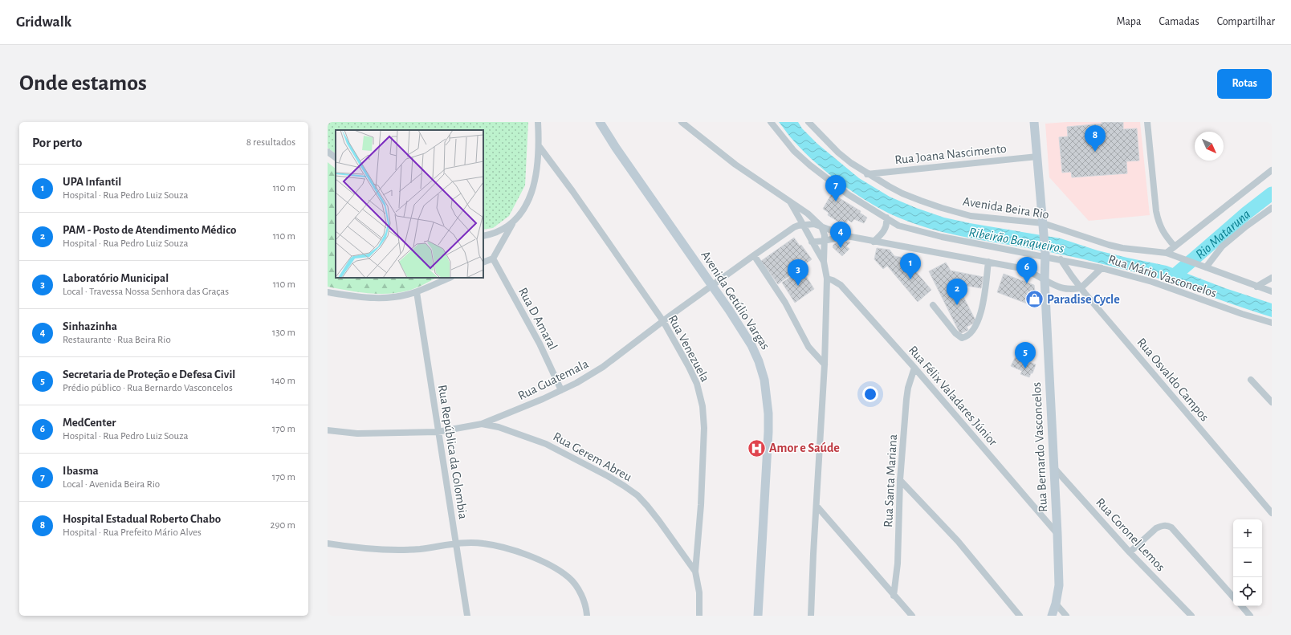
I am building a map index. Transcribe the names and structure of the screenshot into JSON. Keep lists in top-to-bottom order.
{
  "streets": {
    "main road": ["Avenida Getúlio Vargas", "Rua Bernardo Vasconcelos"],
    "street": [
      "Rua Joana Nascimento",
      "Avenida Beira Rio",
      "Rua Mário Vasconcelos",
      "Rua D Amaral",
      "Rua Venezuela",
      "Rua Guatemala",
      "Rua Osvaldo Campos",
      "Rua Félix Valadares Júnior",
      "Rua República da Colombia",
      "Rua Gerem Abreu",
      "Rua Santa Mariana",
      "Rua Coronel Lemos"
    ]
  },
  "crossings": [
    ["Rua Joana Nascimento", "Avenida Beira Rio"],
    ["Rua Joana Nascimento", "Rua Bernardo Vasconcelos"],
    ["Avenida Beira Rio", "Rua Bernardo Vasconcelos"],
    ["Rua Mário Vasconcelos", "Rua Osvaldo Campos"],
    ["Rua Mário Vasconcelos", "Rua Bernardo Vasconcelos"],
    ["Avenida Getúlio Vargas", "Rua Guatemala"],
    ["Rua D Amaral", "Rua Guatemala"],
    ["Rua Venezuela", "Rua Guatemala"],
    ["Rua Venezuela", "Rua Gerem Abreu"],
    ["Rua Guatemala", "Rua República da Colombia"],
    ["Rua Guatemala", "Rua Gerem Abreu"],
    ["Rua Félix Valadares Júnior", "Rua Bernardo Vasconcelos"],
    ["Rua Félix Valadares Júnior", "Rua Santa Mariana"],
    ["Rua Bernardo Vasconcelos", "Rua Coronel Lemos"]
  ],
  "water": ["Rio Mataruna", "Ribeirão Banqueiros"],
  "places": {
    "shop": ["Paradise Cycle"],
    "hospital": ["Amor e Saúde"]
  },
  "north": "bottom right",
  "page": {
    "header": "Gridwalk",
    "nav": ["Mapa", "Camadas", "Compartilhar"],
    "buttons": "Rotas",
    "title": "Onde estamos",
    "heading": ["Por perto", "8 resultados"],
    "pins": [
      "8",
      "7",
      "4",
      "1",
      "6",
      "3",
      "2",
      "5"
    ],
    "list": [
      {
        "mark": "1",
        "name": "UPA Infantil",
        "note": "Hospital · Rua Pedro Luiz Souza",
        "value": "110 m"
      },
      {
        "mark": "2",
        "name": "PAM - Posto de Atendimento Médico",
        "note": "Hospital · Rua Pedro Luiz Souza",
        "value": "110 m"
      },
      {
        "mark": "3",
        "name": "Laboratório Municipal",
        "note": "Local · Travessa Nossa Senhora das Graças",
        "value": "110 m"
      },
      {
        "mark": "4",
        "name": "Sinhazinha",
        "note": "Restaurante · Rua Beira Rio",
        "value": "130 m"
      },
      {
        "mark": "5",
        "name": "Secretaria de Proteção e Defesa Civil",
        "note": "Prédio público · Rua Bernardo Vasconcelos",
        "value": "140 m"
      },
      {
        "mark": "6",
        "name": "MedCenter",
        "note": "Hospital · Rua Pedro Luiz Souza",
        "value": "170 m"
      },
      {
        "mark": "7",
        "name": "Ibasma",
        "note": "Local · Avenida Beira Rio",
        "value": "170 m"
      },
      {
        "mark": "8",
        "name": "Hospital Estadual Roberto Chabo",
        "note": "Hospital · Rua Prefeito Mário Alves",
        "value": "290 m"
      }
    ],
    "map_buttons": ["+", "−"]
  }
}
